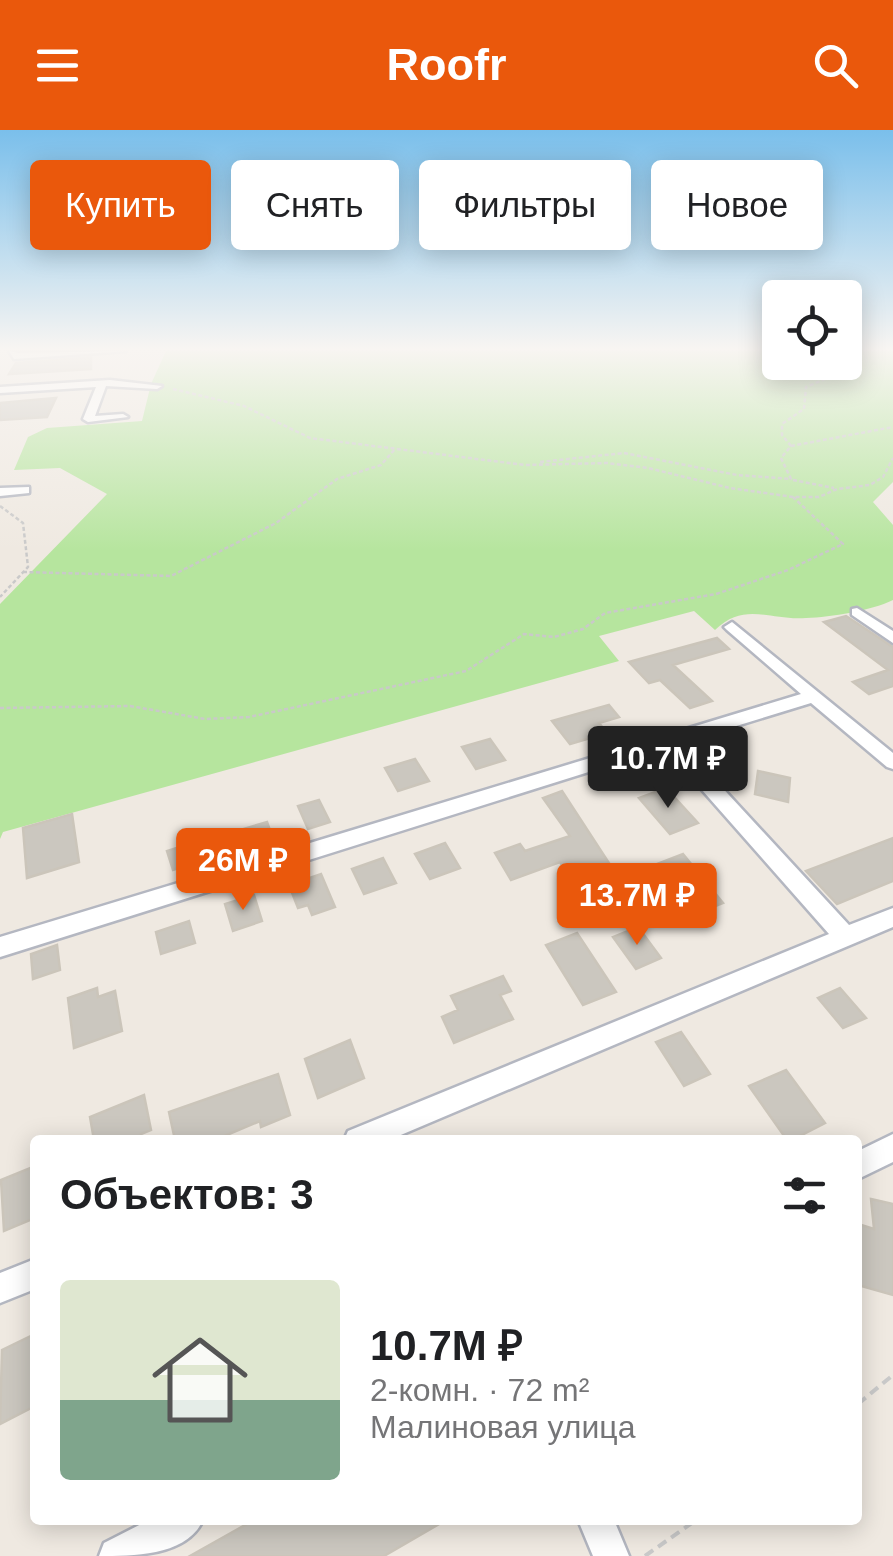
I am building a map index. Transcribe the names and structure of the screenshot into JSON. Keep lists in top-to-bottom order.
{
  "page": {
    "header": "Roofr",
    "chip": [
      "Купить",
      "Снять",
      "Фильтры",
      "Новое"
    ],
    "price": ["10.7M ₽", "26M ₽", "13.7M ₽"],
    "heading": "Объектов: 3",
    "list": [
      {
        "name": "10.7M ₽",
        "note": "2-комн. · 72 m² · Малиновая улица"
      }
    ]
  }
}
